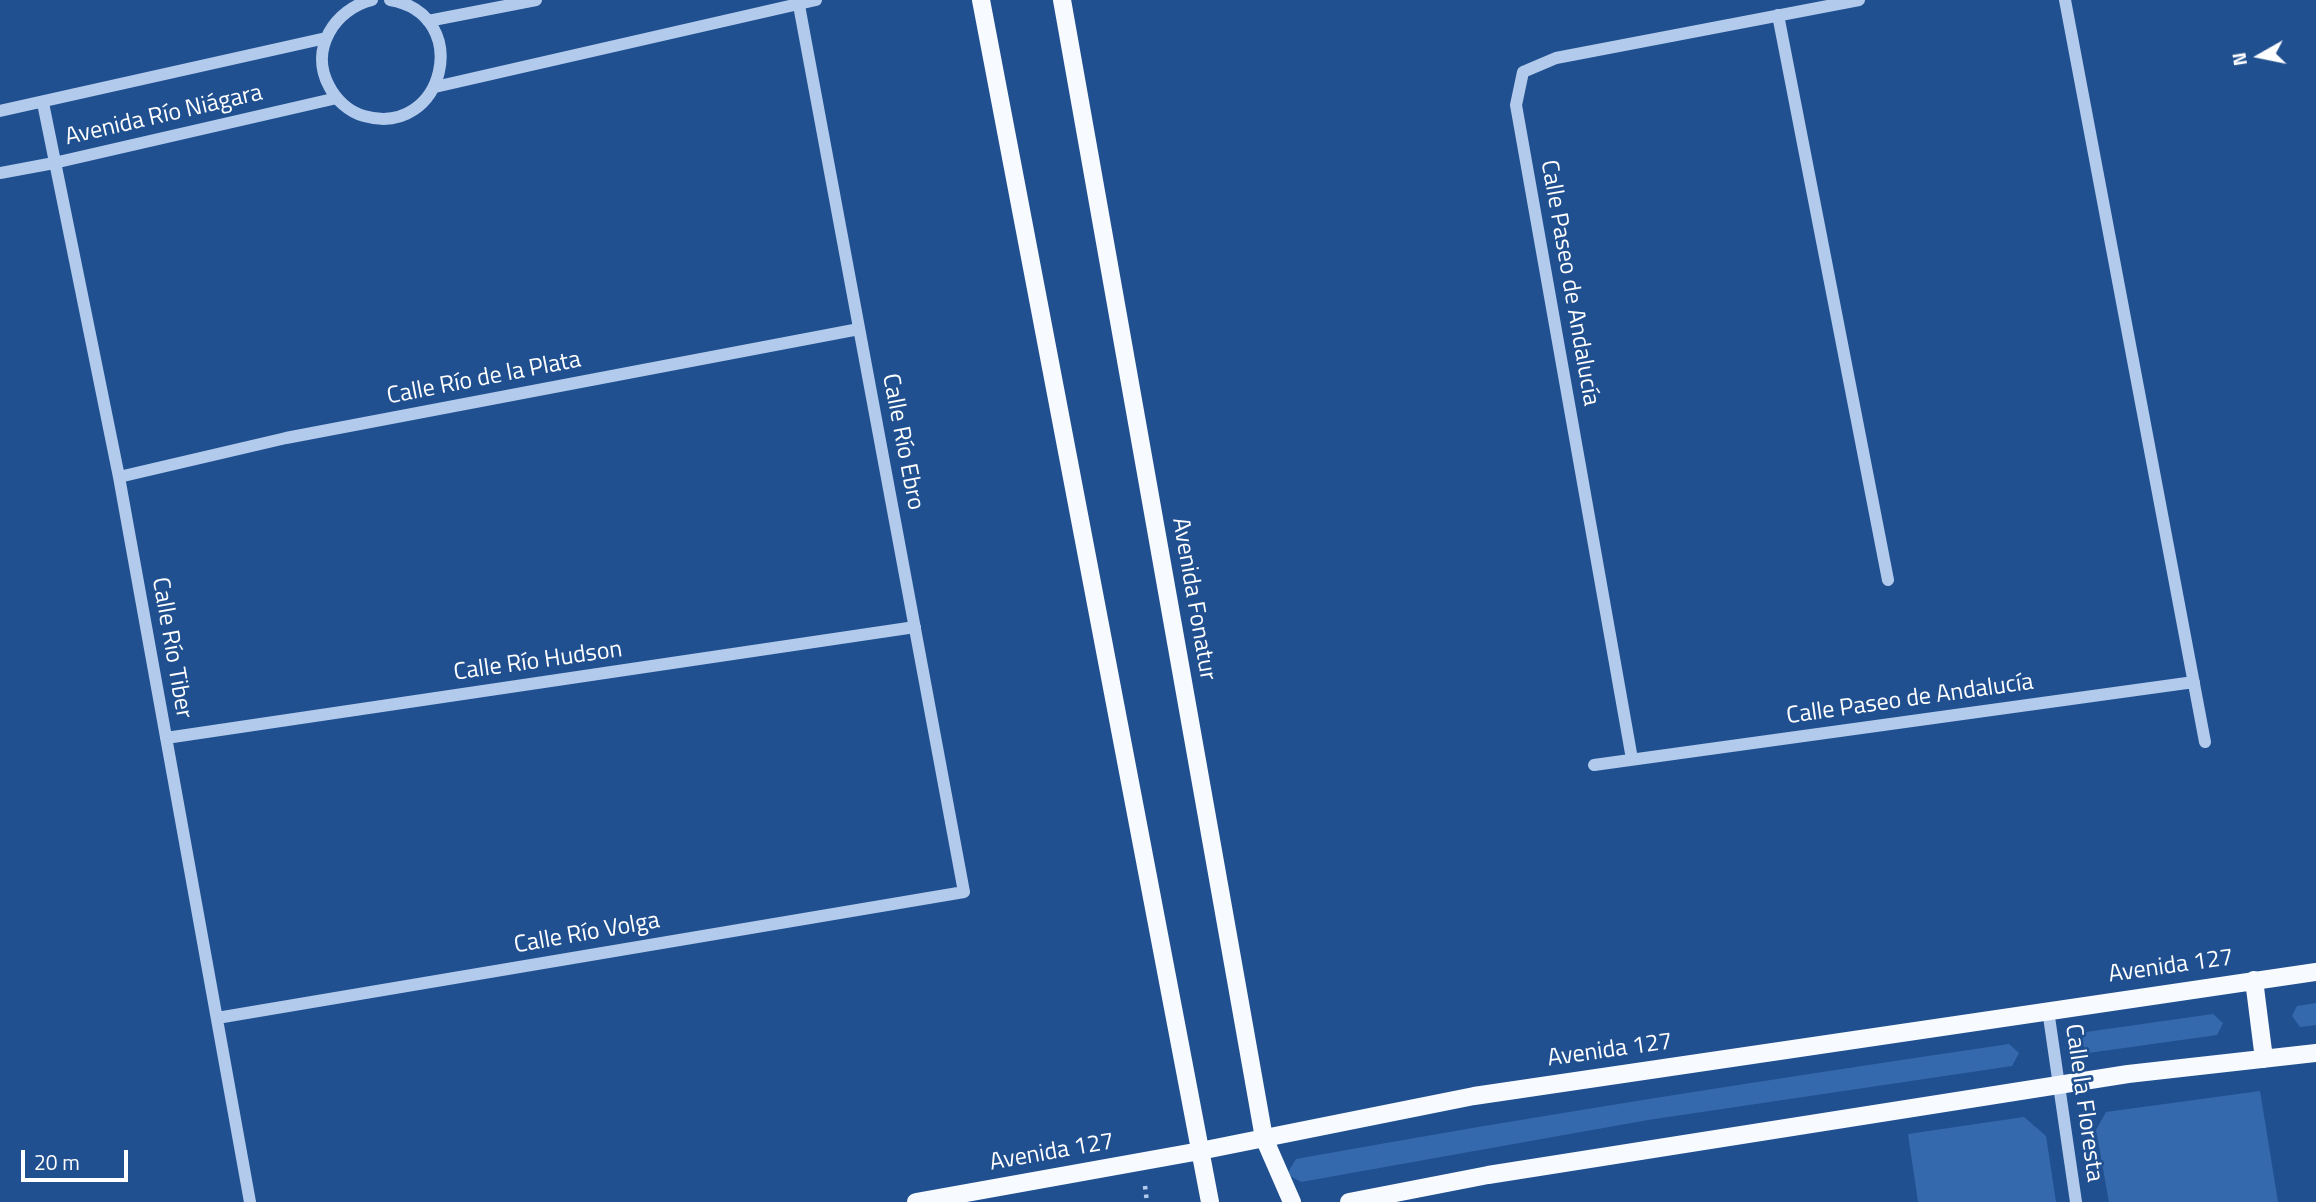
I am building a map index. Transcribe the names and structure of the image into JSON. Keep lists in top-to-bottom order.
{
  "streets": {
    "main road": ["Avenida Fonatur", "Avenida 127"],
    "street": [
      "Avenida Río Niágara",
      "Calle Paseo de Andalucía",
      "Calle Río de la Plata",
      "Calle Río Ebro",
      "Calle Río Tiber",
      "Calle Río Hudson",
      "Calle Río Volga",
      "Calle la Floresta"
    ]
  },
  "crossings": [
    ["Avenida Río Niágara", "Calle Río Tiber"],
    ["Calle Río de la Plata", "Calle Río Ebro"],
    ["Calle Río de la Plata", "Calle Río Tiber"],
    ["Calle Río Ebro", "Calle Río Hudson"],
    ["Calle Río Ebro", "Calle Río Volga"],
    ["Avenida Fonatur", "Avenida 127"],
    ["Calle Río Tiber", "Calle Río Hudson"],
    ["Calle Río Tiber", "Calle Río Volga"],
    ["Avenida 127", "Calle la Floresta"]
  ],
  "scale_bar": "20 m",
  "north": "left"
}
